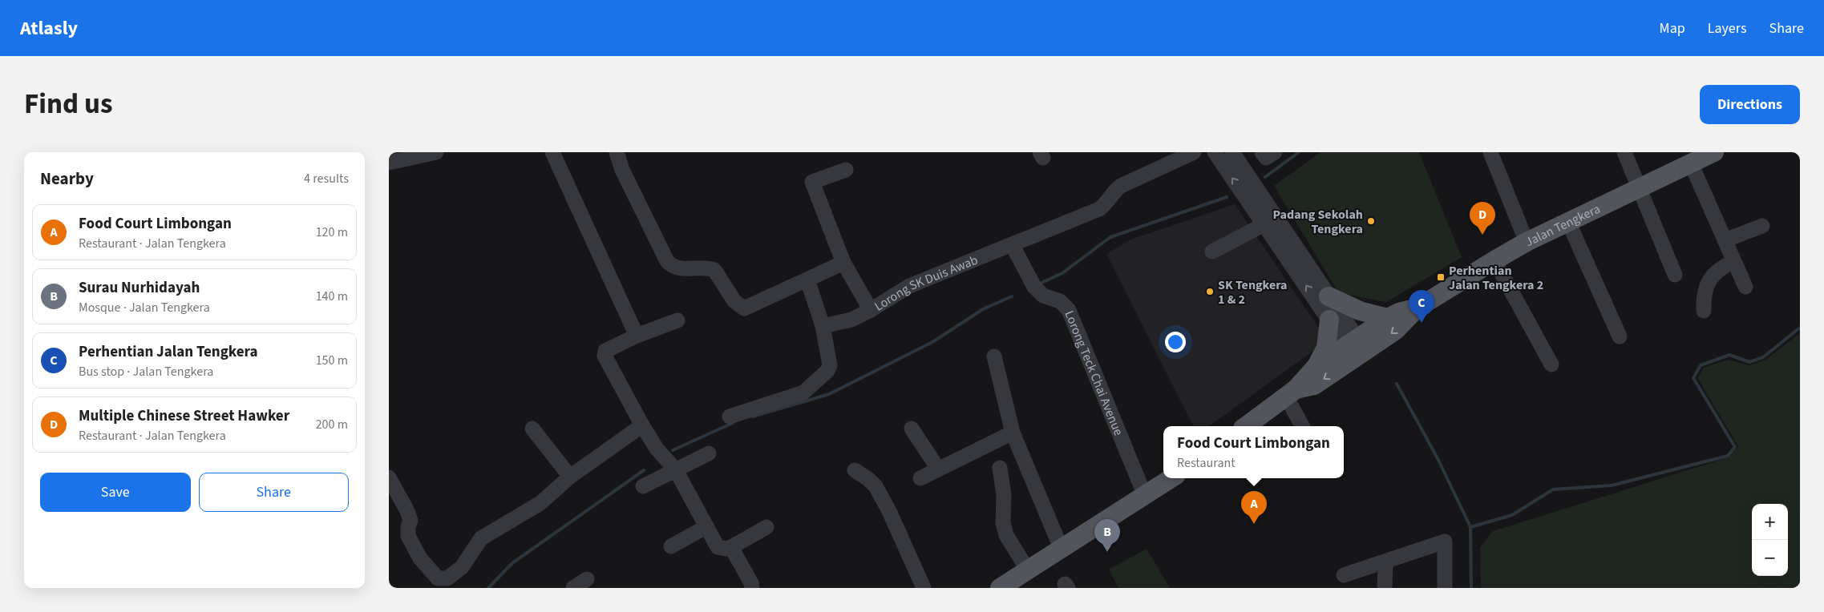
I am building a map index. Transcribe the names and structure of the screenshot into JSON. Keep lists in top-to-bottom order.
{
  "streets": {
    "main road": ["Jalan Tengkera"],
    "street": ["Lorong SK Duis Awab", "Lorong Teck Chai Avenue"]
  },
  "crossings": [
    ["Lorong SK Duis Awab", "Lorong Teck Chai Avenue"]
  ],
  "places": {
    "other": ["Padang Sekolah Tengkera", "SK Tengkera 1 & 2"],
    "transit": ["Perhentian Jalan Tengkera 2"]
  },
  "page": {
    "header": "Atlasly",
    "nav": ["Map", "Layers", "Share"],
    "title": "Find us",
    "buttons": [
      "Directions",
      ["Save", "Share"]
    ],
    "heading": ["Nearby", "4 results"],
    "pins": [
      "D",
      "C",
      "A",
      "B"
    ],
    "list": [
      {
        "mark": "A",
        "name": "Food Court Limbongan",
        "note": "Restaurant · Jalan Tengkera",
        "value": "120 m"
      },
      {
        "mark": "B",
        "name": "Surau Nurhidayah",
        "note": "Mosque · Jalan Tengkera",
        "value": "140 m"
      },
      {
        "mark": "C",
        "name": "Perhentian Jalan Tengkera",
        "note": "Bus stop · Jalan Tengkera",
        "value": "150 m"
      },
      {
        "mark": "D",
        "name": "Multiple Chinese Street Hawker",
        "note": "Restaurant · Jalan Tengkera",
        "value": "200 m"
      }
    ],
    "popup": ["Food Court Limbongan", "Restaurant"],
    "map_buttons": ["+", "−"]
  }
}
